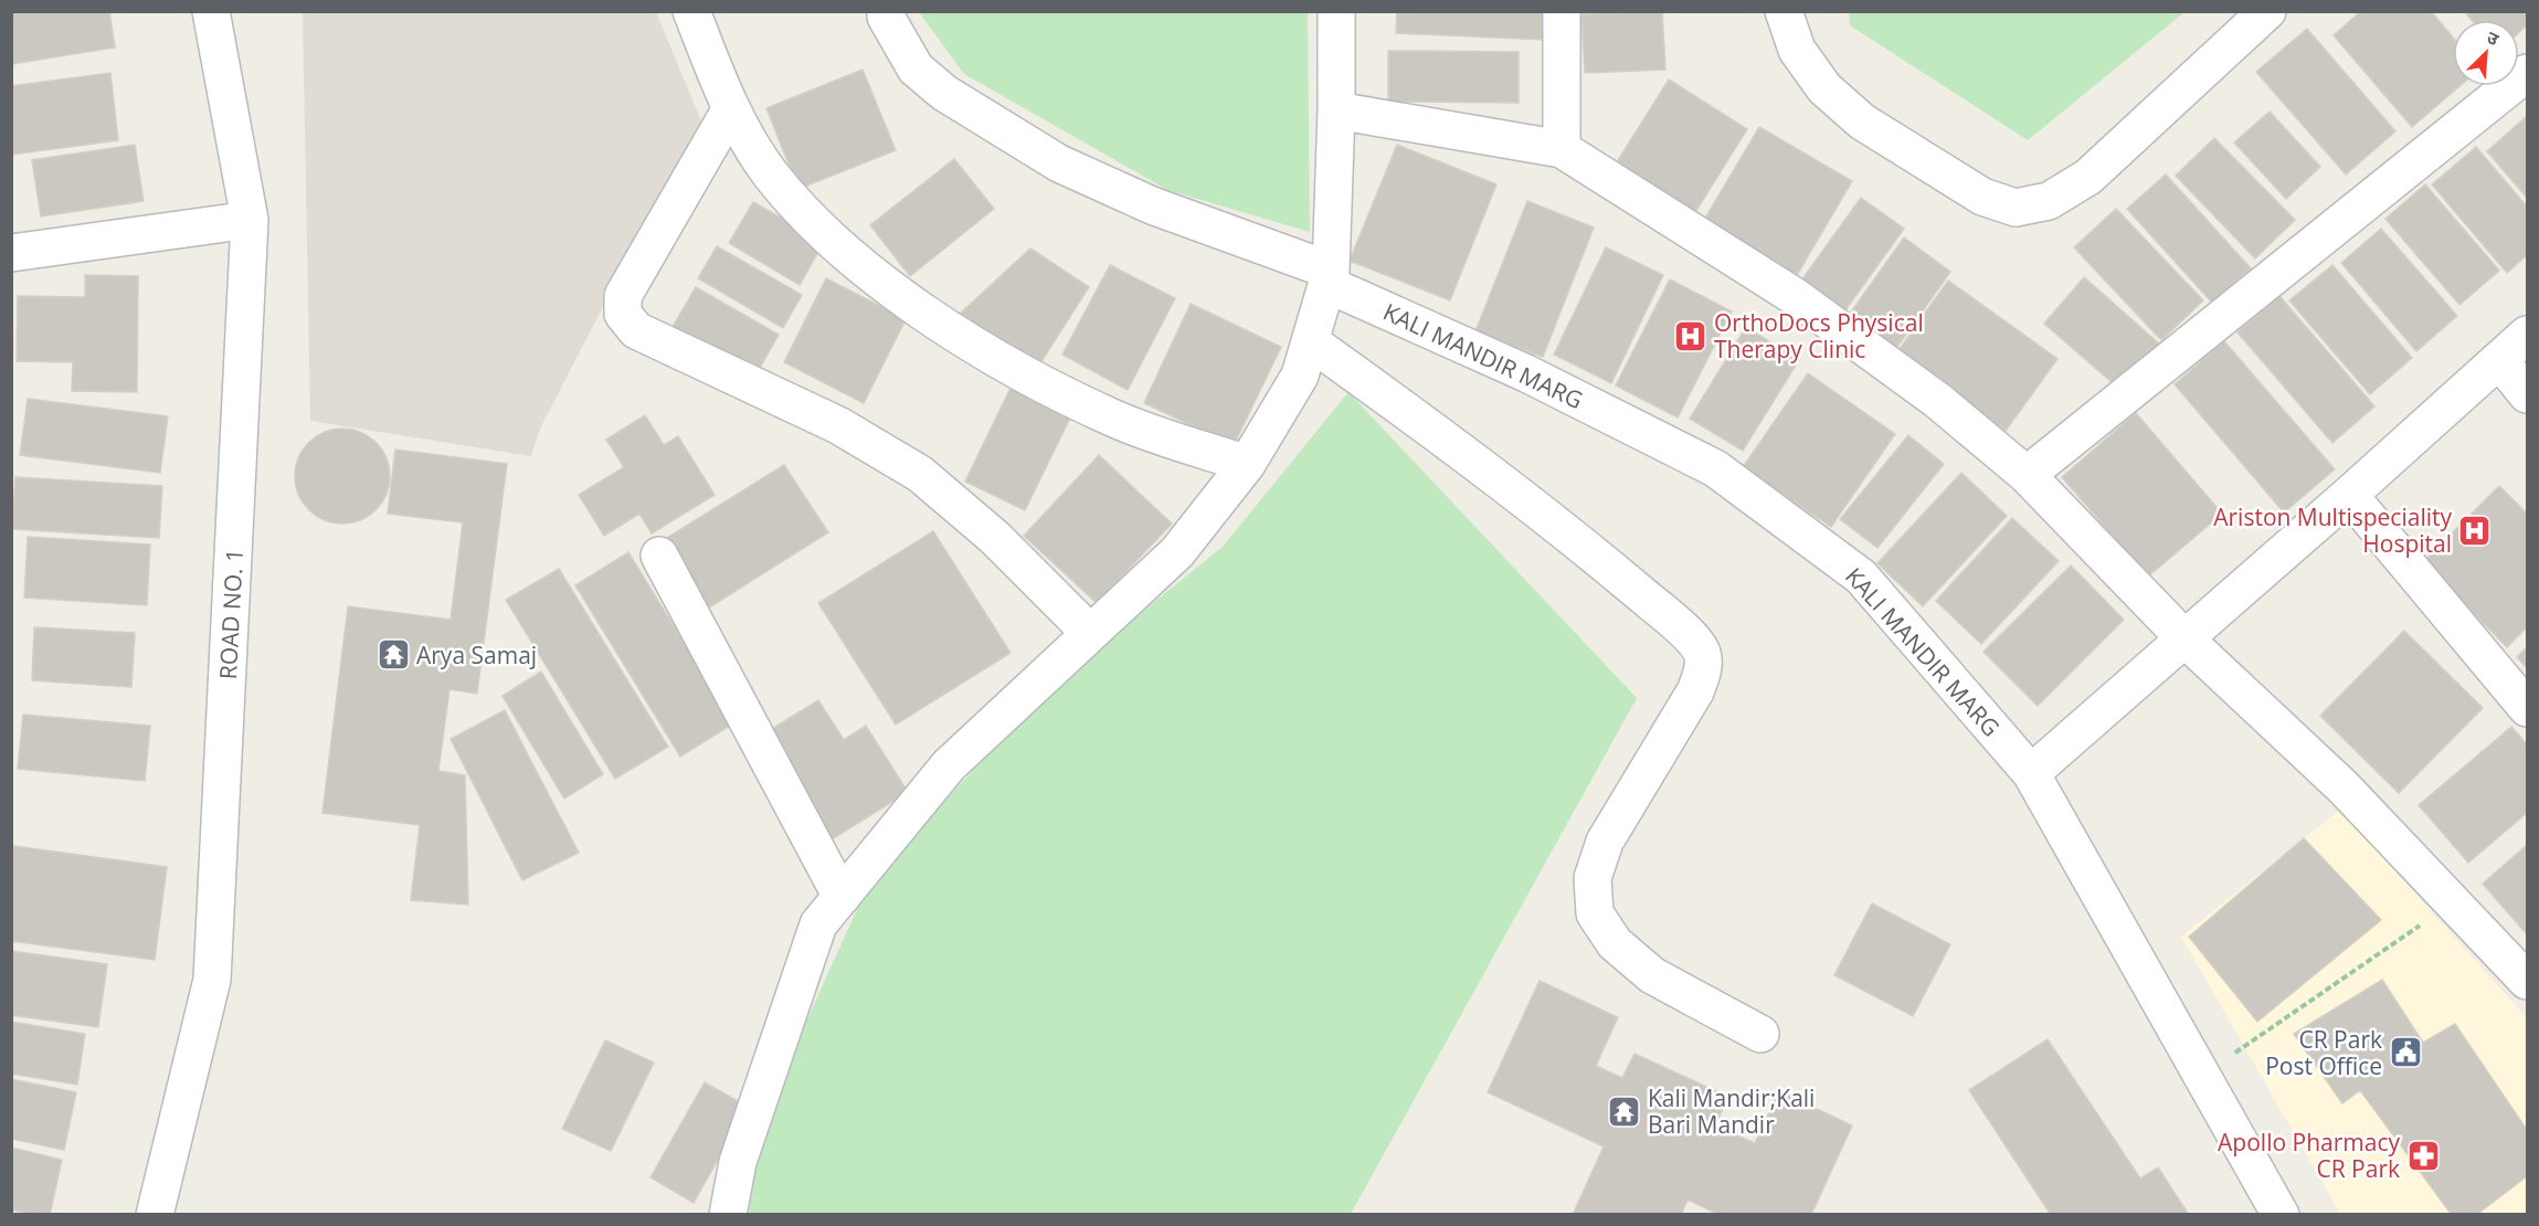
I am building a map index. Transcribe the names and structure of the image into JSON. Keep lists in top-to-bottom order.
{
  "streets": {
    "street": ["KALI MANDIR MARG", "ROAD NO. 1"]
  },
  "places": {
    "hospital": ["OrthoDocs Physical Therapy Clinic", "Ariston Multispeciality Hospital"],
    "temple": ["Arya Samaj", "Kali Mandir;Kali Bari Mandir"],
    "public building": ["CR Park Post Office"],
    "pharmacy": ["Apollo Pharmacy CR Park"]
  },
  "north": "top right"
}
